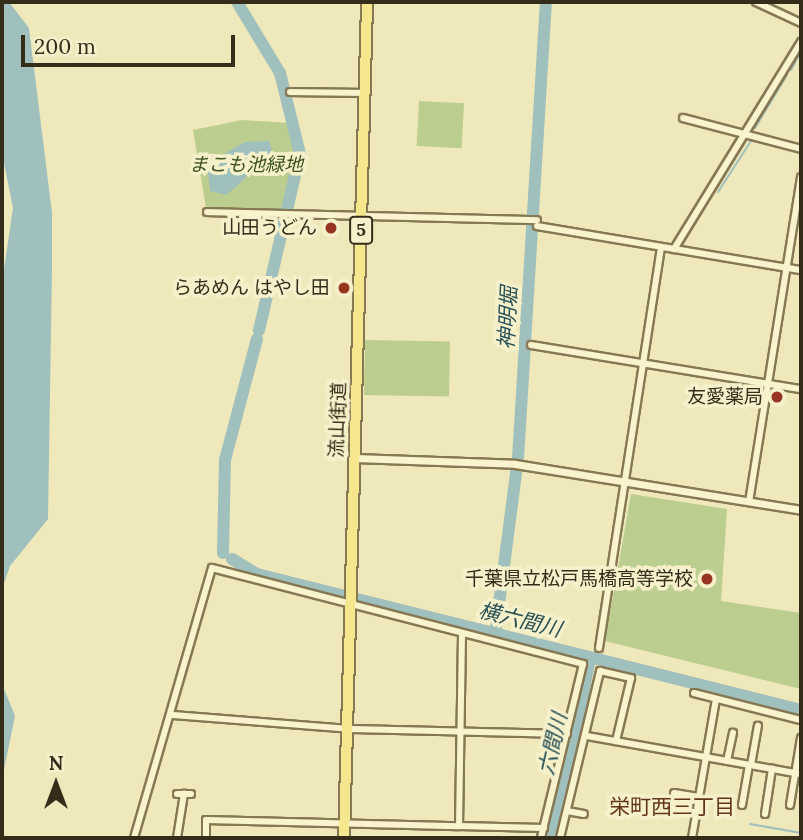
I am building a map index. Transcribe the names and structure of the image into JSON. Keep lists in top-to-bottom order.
{
  "streets": {
    "main road": ["5", "流山街道"]
  },
  "districts": ["栄町西三丁目"],
  "water": ["神明堀", "横六間川", "六間川"],
  "parks": ["まこも池緑地"],
  "places": [
    "山田うどん",
    "らあめん はやし田",
    "友愛薬局",
    "千葉県立松戸馬橋高等学校"
  ],
  "scale_bar": "200 m",
  "north": "top"
}
